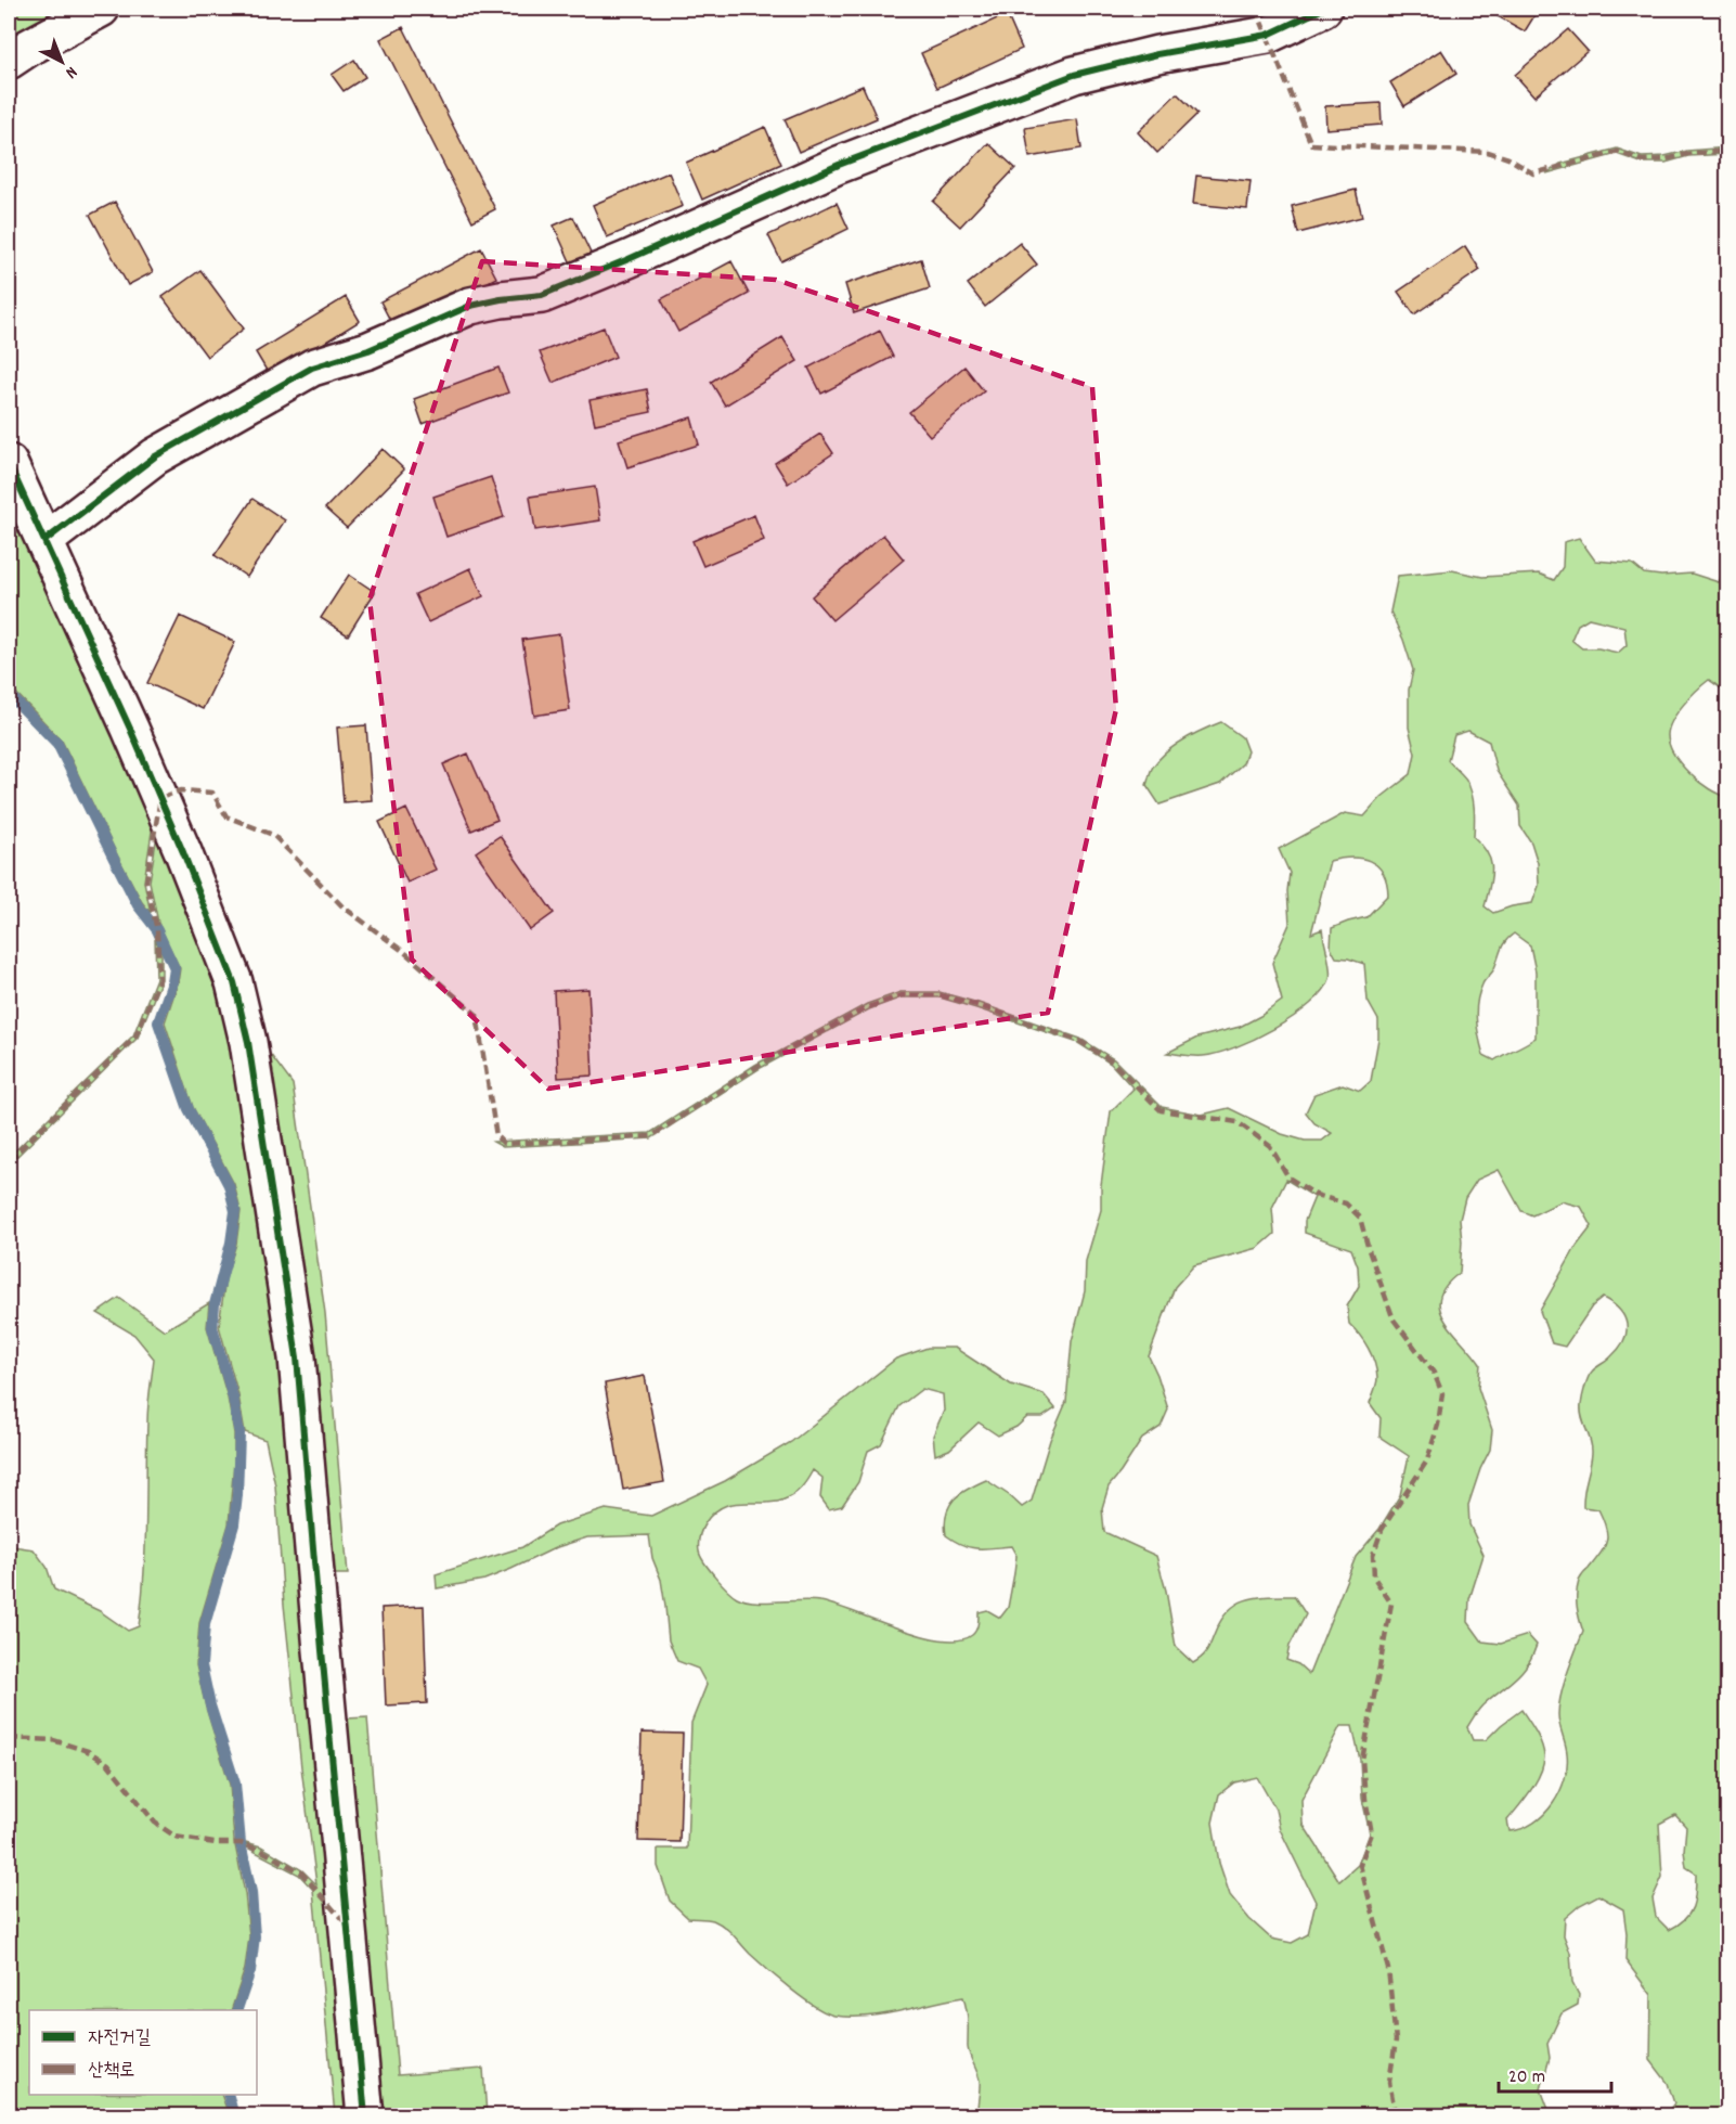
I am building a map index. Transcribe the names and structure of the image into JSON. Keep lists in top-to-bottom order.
{
  "legend": ["자전거길", "산책로"],
  "scale_bar": "20 m",
  "north": "bottom right"
}
